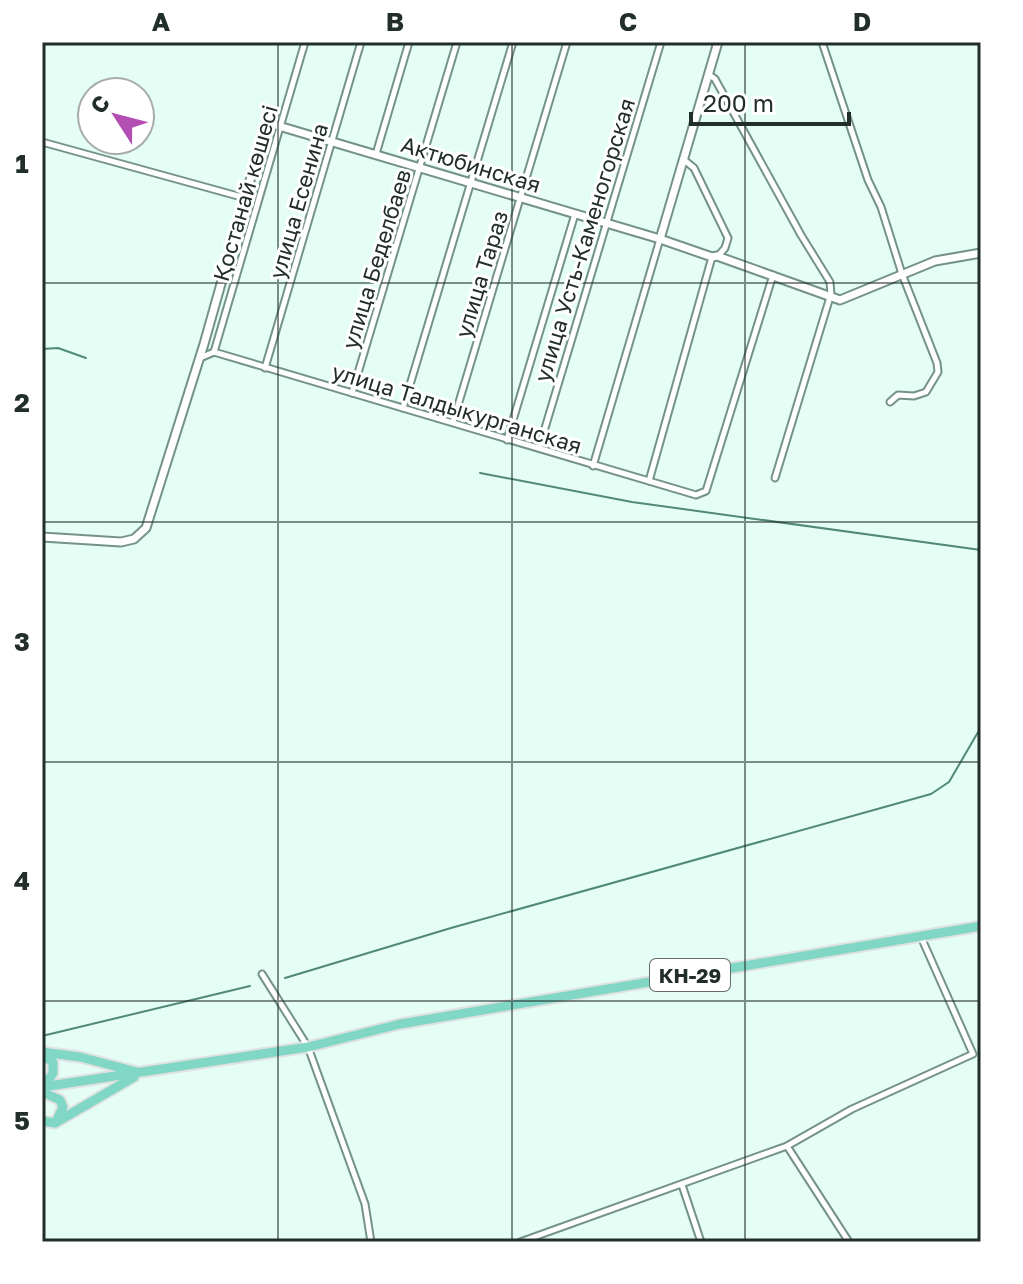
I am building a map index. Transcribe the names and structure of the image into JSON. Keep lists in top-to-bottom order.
{
  "streets": {
    "main road": ["КН-29"],
    "street": [
      "Актюбинская",
      "Қостанай көшесі",
      "улица Есенина",
      "улица Усть-Каменогорская",
      "улица Беделбаев",
      "улица Тараз",
      "улица Талдыкурганская"
    ]
  },
  "crossings": [
    ["Актюбинская", "Қостанай көшесі"],
    ["Актюбинская", "улица Есенина"],
    ["Актюбинская", "улица Усть-Каменогорская"],
    ["Актюбинская", "улица Беделбаев"],
    ["Актюбинская", "улица Тараз"],
    ["Актюбинская", "улица Талдыкурганская"],
    ["Қостанай көшесі", "улица Талдыкурганская"],
    ["улица Есенина", "улица Талдыкурганская"],
    ["улица Усть-Каменогорская", "улица Талдыкурганская"],
    ["улица Беделбаев", "улица Талдыкурганская"],
    ["улица Тараз", "улица Талдыкурганская"]
  ],
  "scale_bar": "200 m",
  "north": "top left",
  "grid": {
    "columns": [
      "A",
      "B",
      "C",
      "D"
    ],
    "rows": [
      "1",
      "2",
      "3",
      "4",
      "5"
    ]
  }
}
